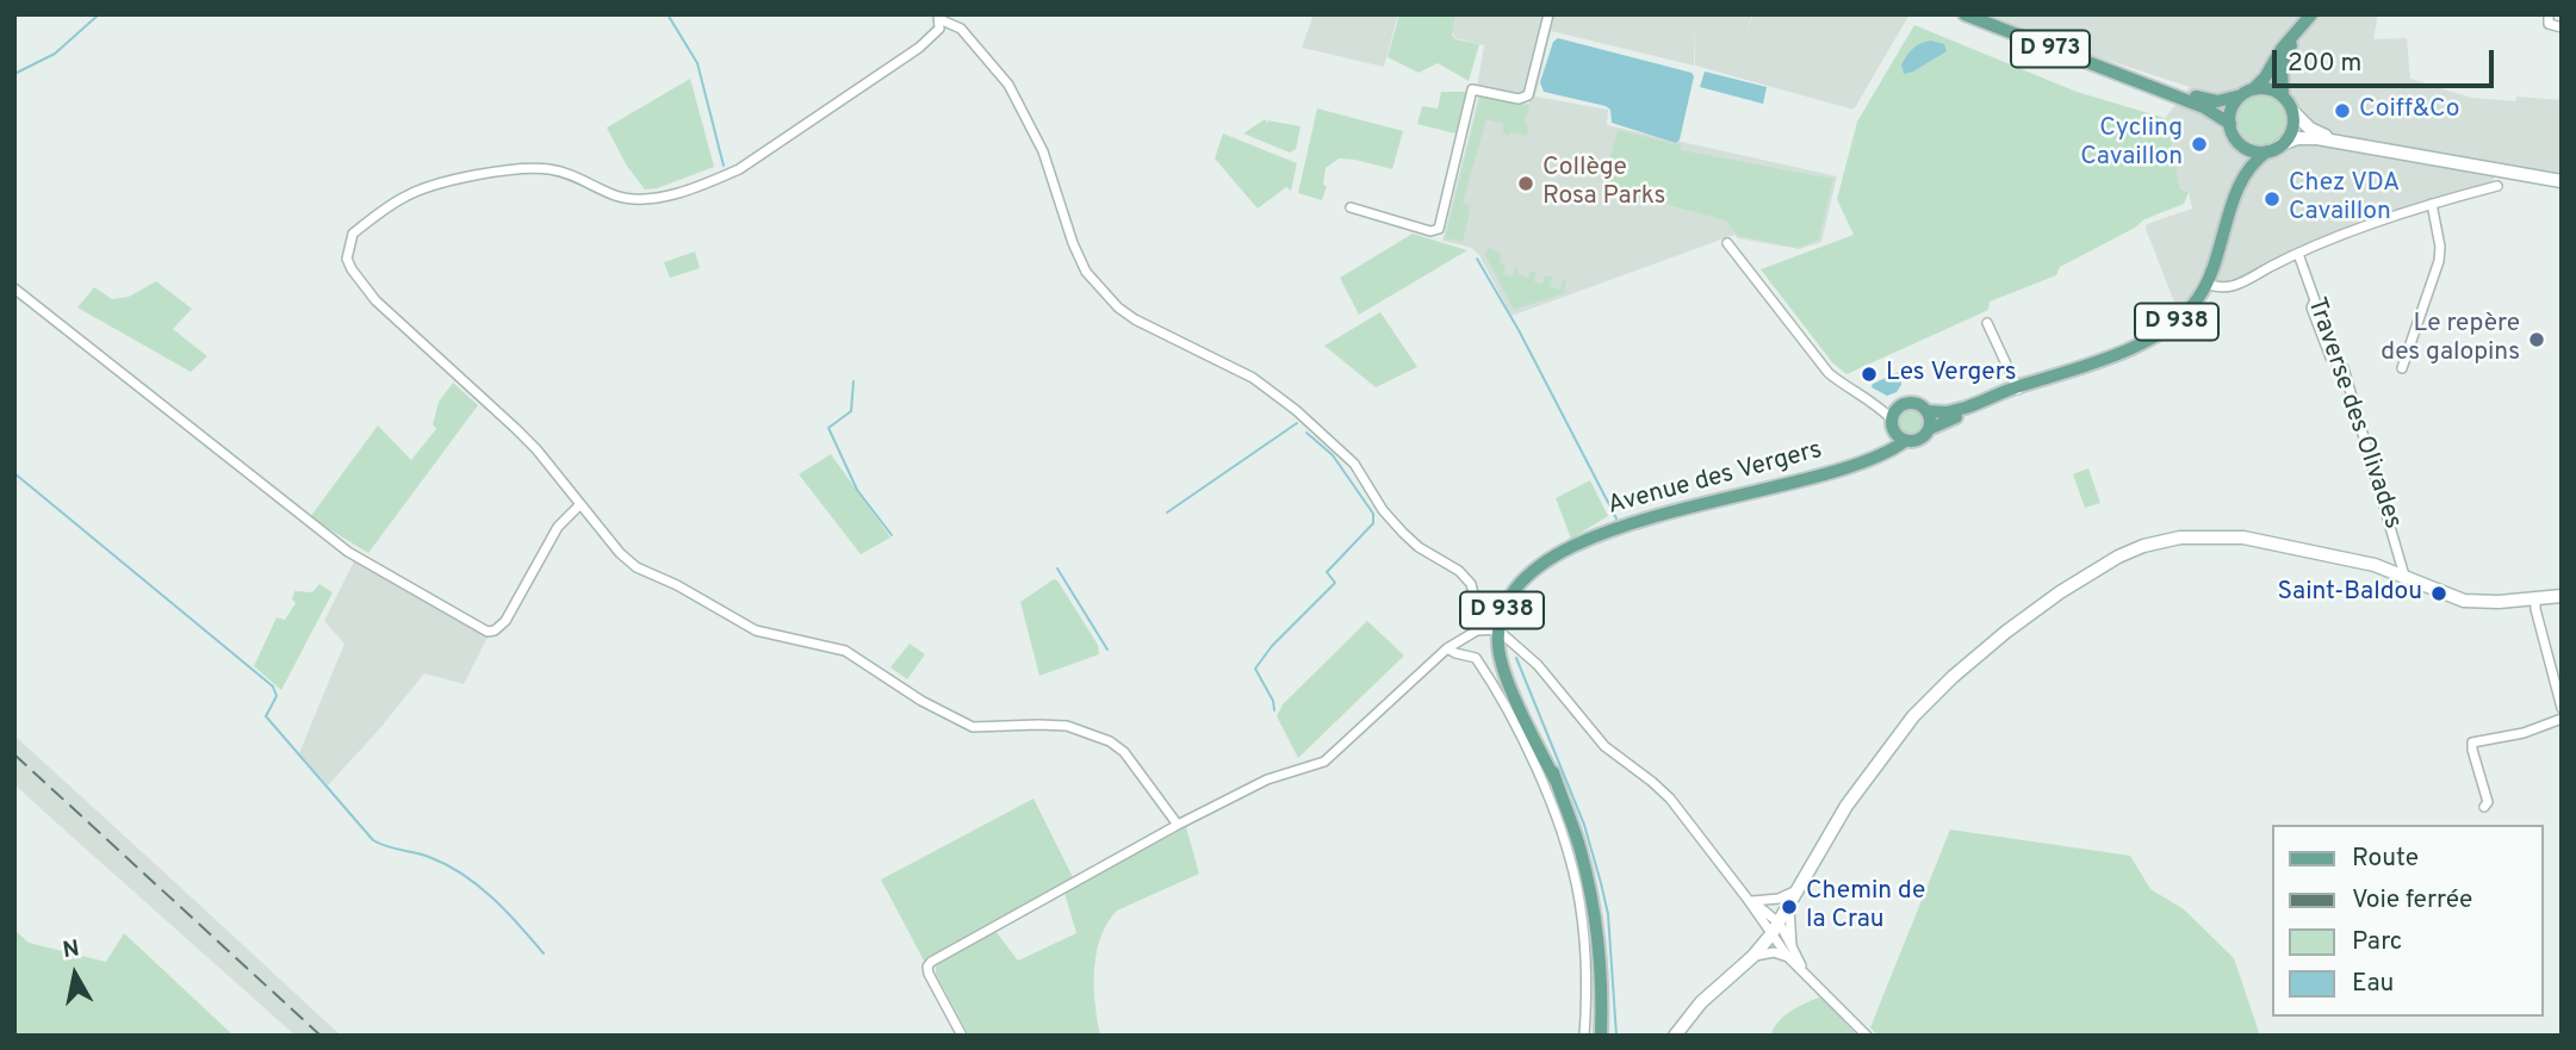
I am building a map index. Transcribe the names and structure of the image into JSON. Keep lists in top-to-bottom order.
{
  "streets": {
    "main road": ["D 973", "D 938", "Avenue des Vergers"],
    "street": ["Traverse des Olivades"]
  },
  "crossings": [
    ["D 973", "D 938"],
    ["D 938", "Avenue des Vergers"]
  ],
  "places": [
    "Coiff&Co",
    "Cycling Cavaillon",
    "Collège Rosa Parks",
    "Chez VDA Cavaillon",
    "Le repère des galopins",
    "Les Vergers",
    "Saint-Baldou",
    "Chemin de la Crau"
  ],
  "legend": [
    "Route",
    "Voie ferrée",
    "Parc",
    "Eau"
  ],
  "scale_bar": "200 m",
  "north": "top"
}
